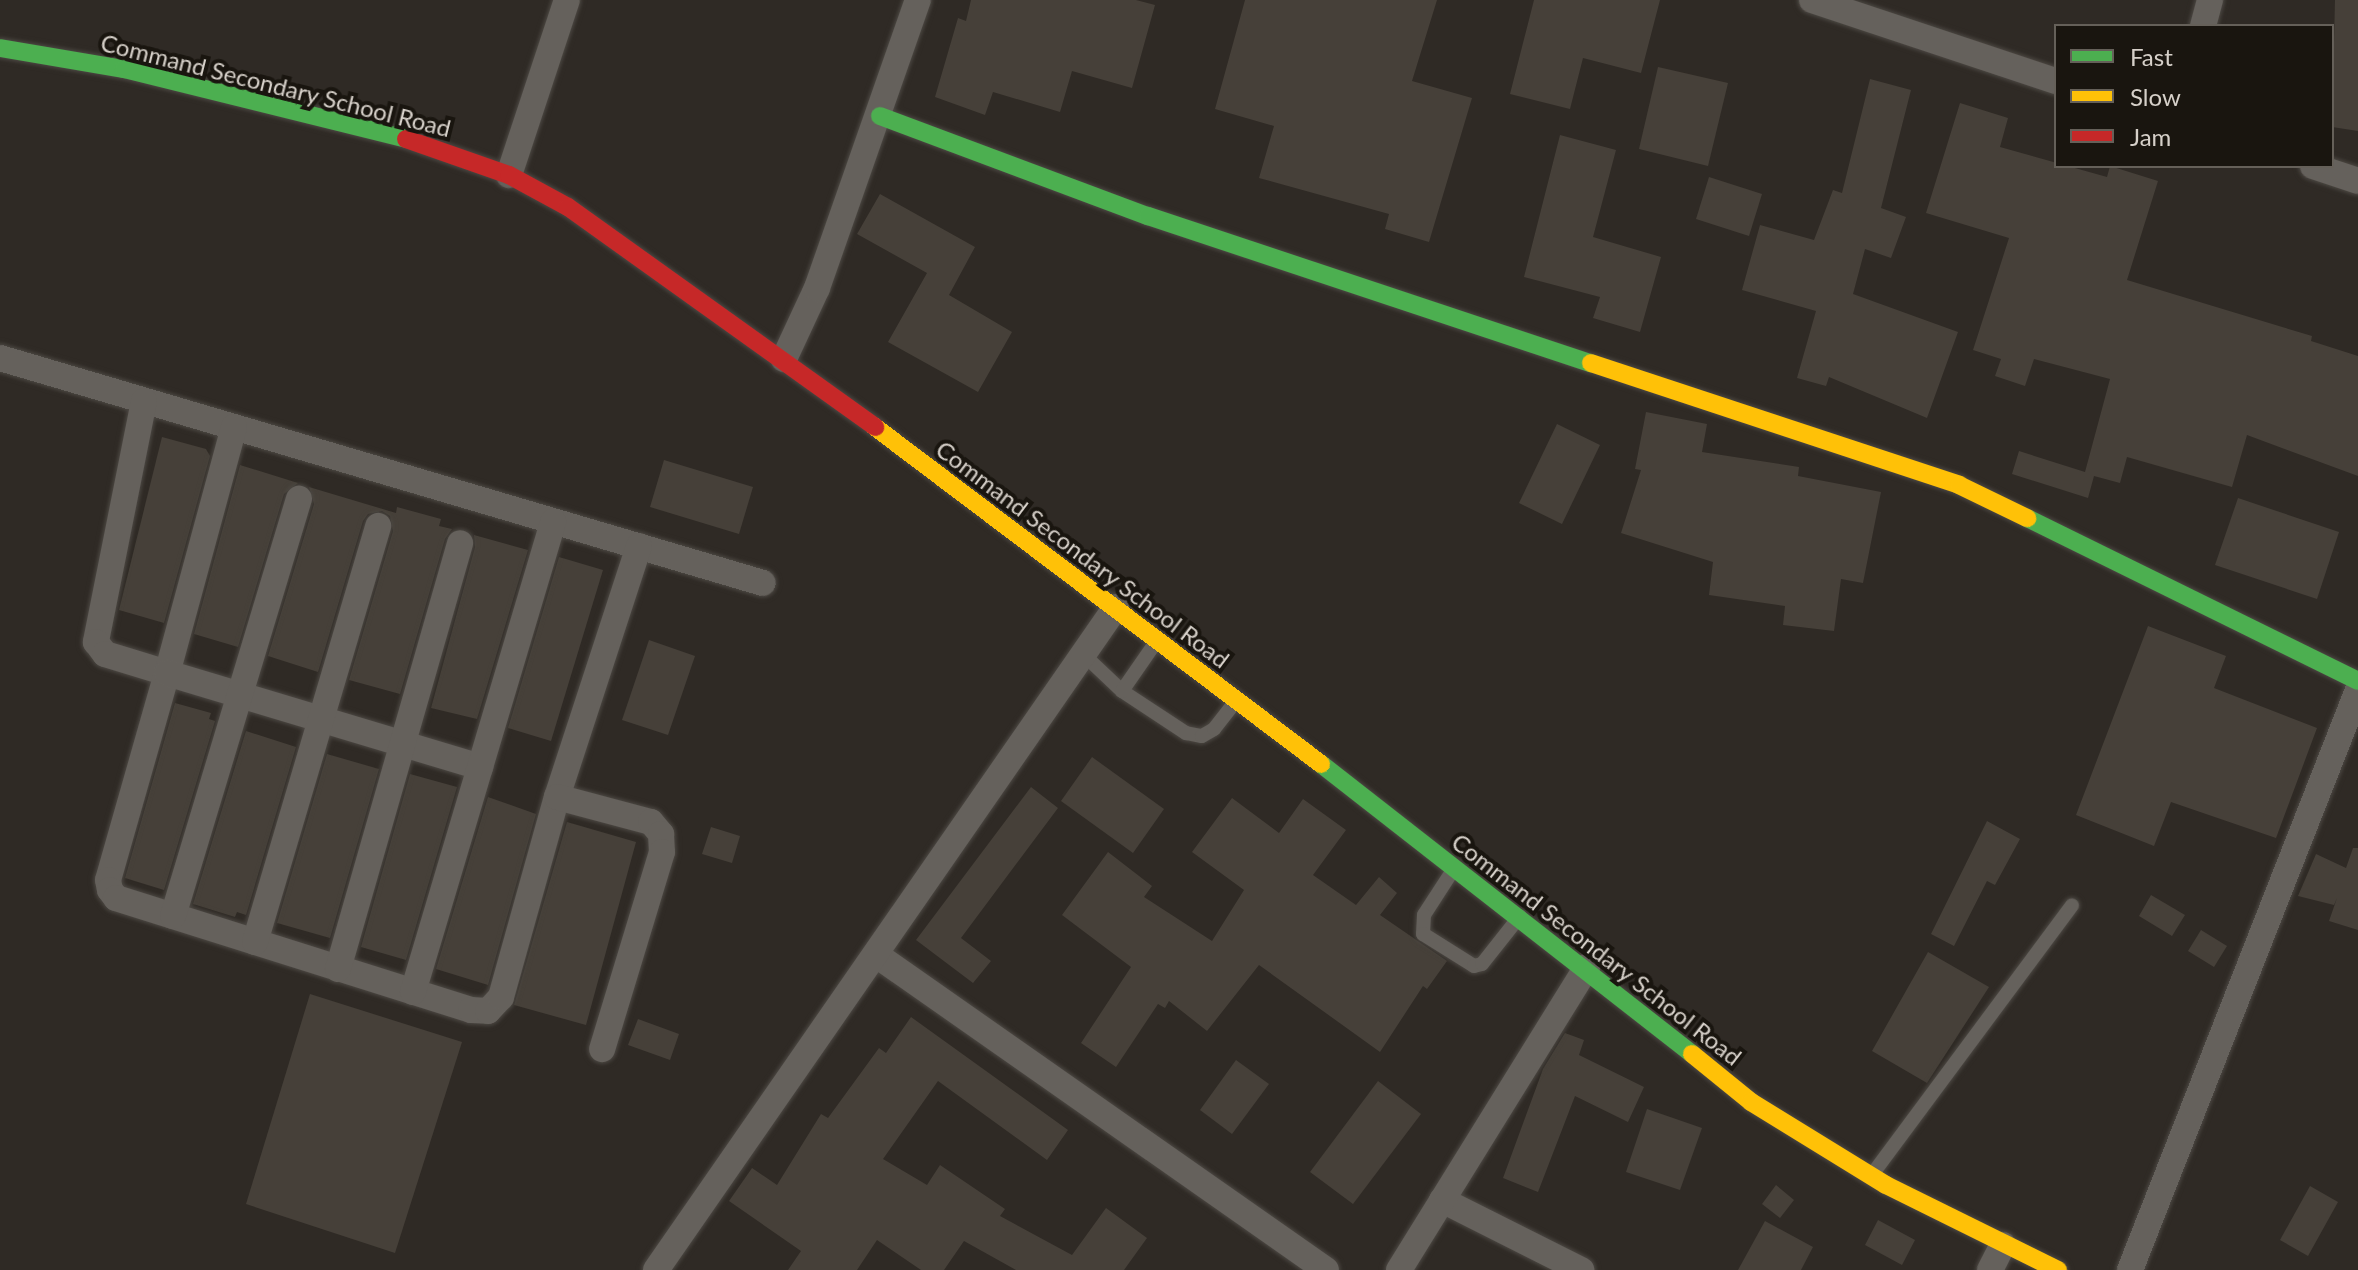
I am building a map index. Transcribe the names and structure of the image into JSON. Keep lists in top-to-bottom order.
{
  "streets": {
    "main road": ["Command Secondary School Road"]
  },
  "legend": ["Fast", "Slow", "Jam"]
}
